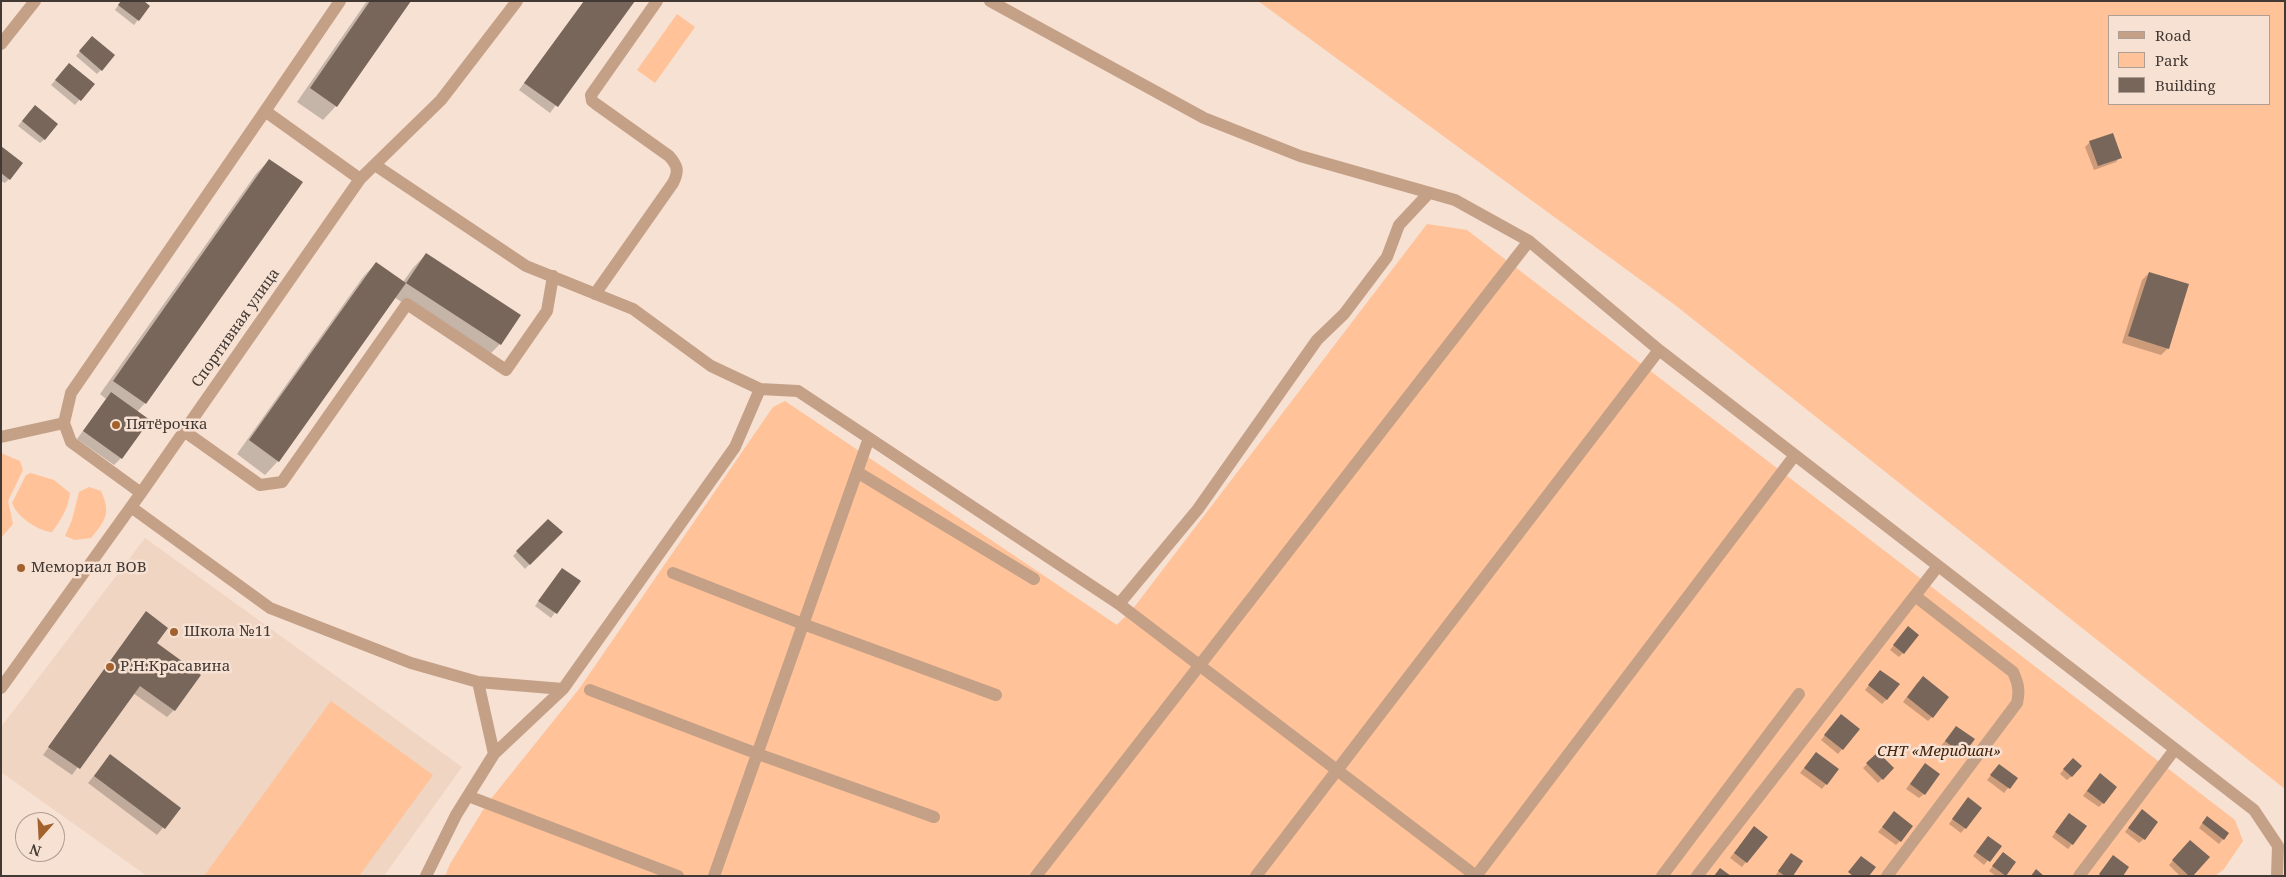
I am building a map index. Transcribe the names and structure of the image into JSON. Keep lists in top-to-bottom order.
{
  "streets": {
    "street": ["Спортивная улица"]
  },
  "parks": ["СНТ «Меридиан»"],
  "places": [
    "Пятёрочка",
    "Мемориал ВОВ",
    "Школа №11",
    "Р.Н.Красавина"
  ],
  "legend": ["Road", "Park", "Building"],
  "north": "bottom"
}
